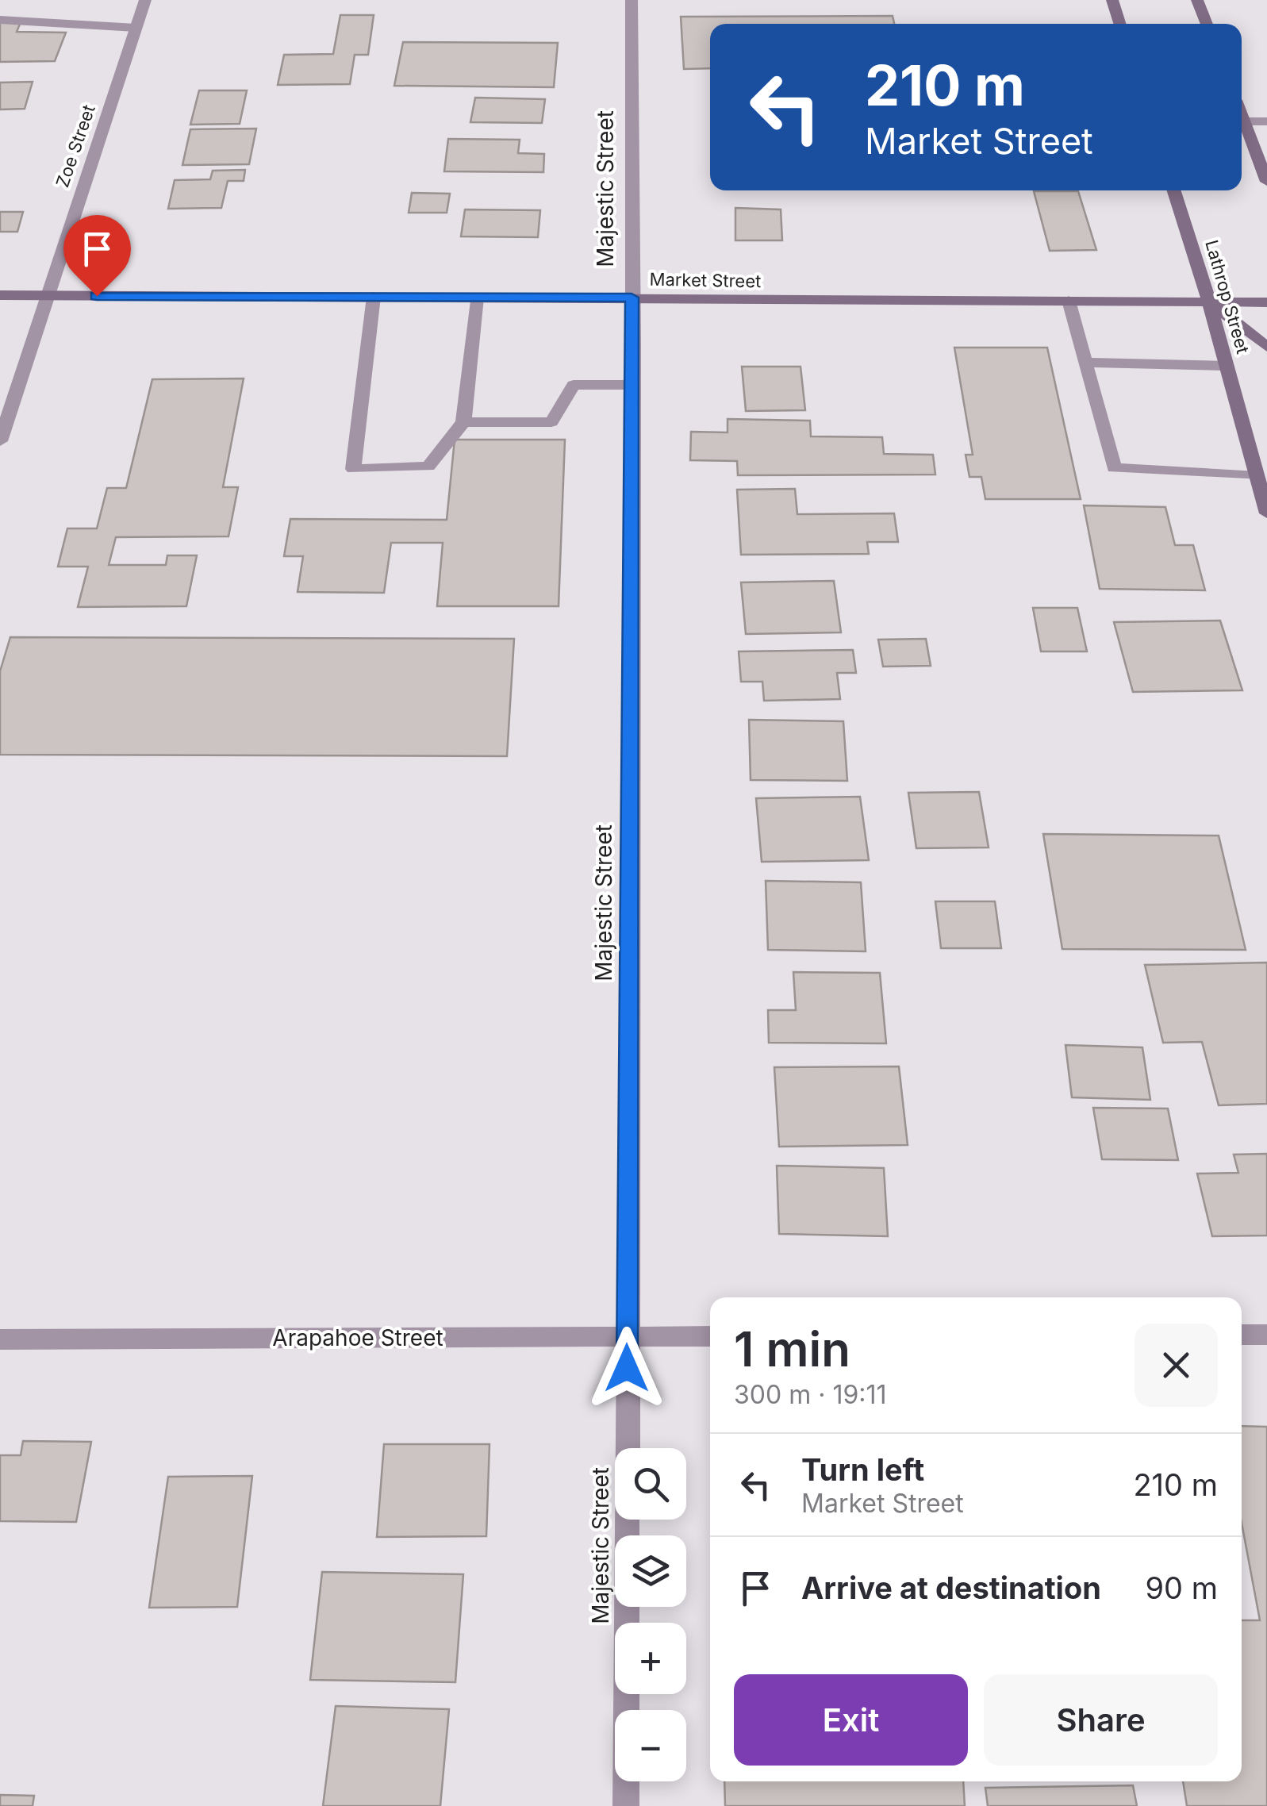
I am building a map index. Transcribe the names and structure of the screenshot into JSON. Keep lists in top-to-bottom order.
{
  "streets": {
    "street": [
      "Zoe Street",
      "Majestic Street",
      "Market Street",
      "Lathrop Street",
      "Arapahoe Street"
    ]
  },
  "crossings": [
    ["Zoe Street", "Market Street"],
    ["Majestic Street", "Market Street"],
    ["Majestic Street", "Arapahoe Street"],
    ["Market Street", "Lathrop Street"]
  ],
  "page": {
    "turn": ["210 m", "Market Street"],
    "heading": ["1 min", "300 m · 19:11"],
    "list": [
      {
        "name": "Turn left",
        "note": "Market Street",
        "value": "210 m"
      },
      {
        "name": "Arrive at destination",
        "value": "90 m"
      }
    ],
    "map_buttons": ["+", "−"],
    "buttons": ["Exit", "Share"]
  }
}
